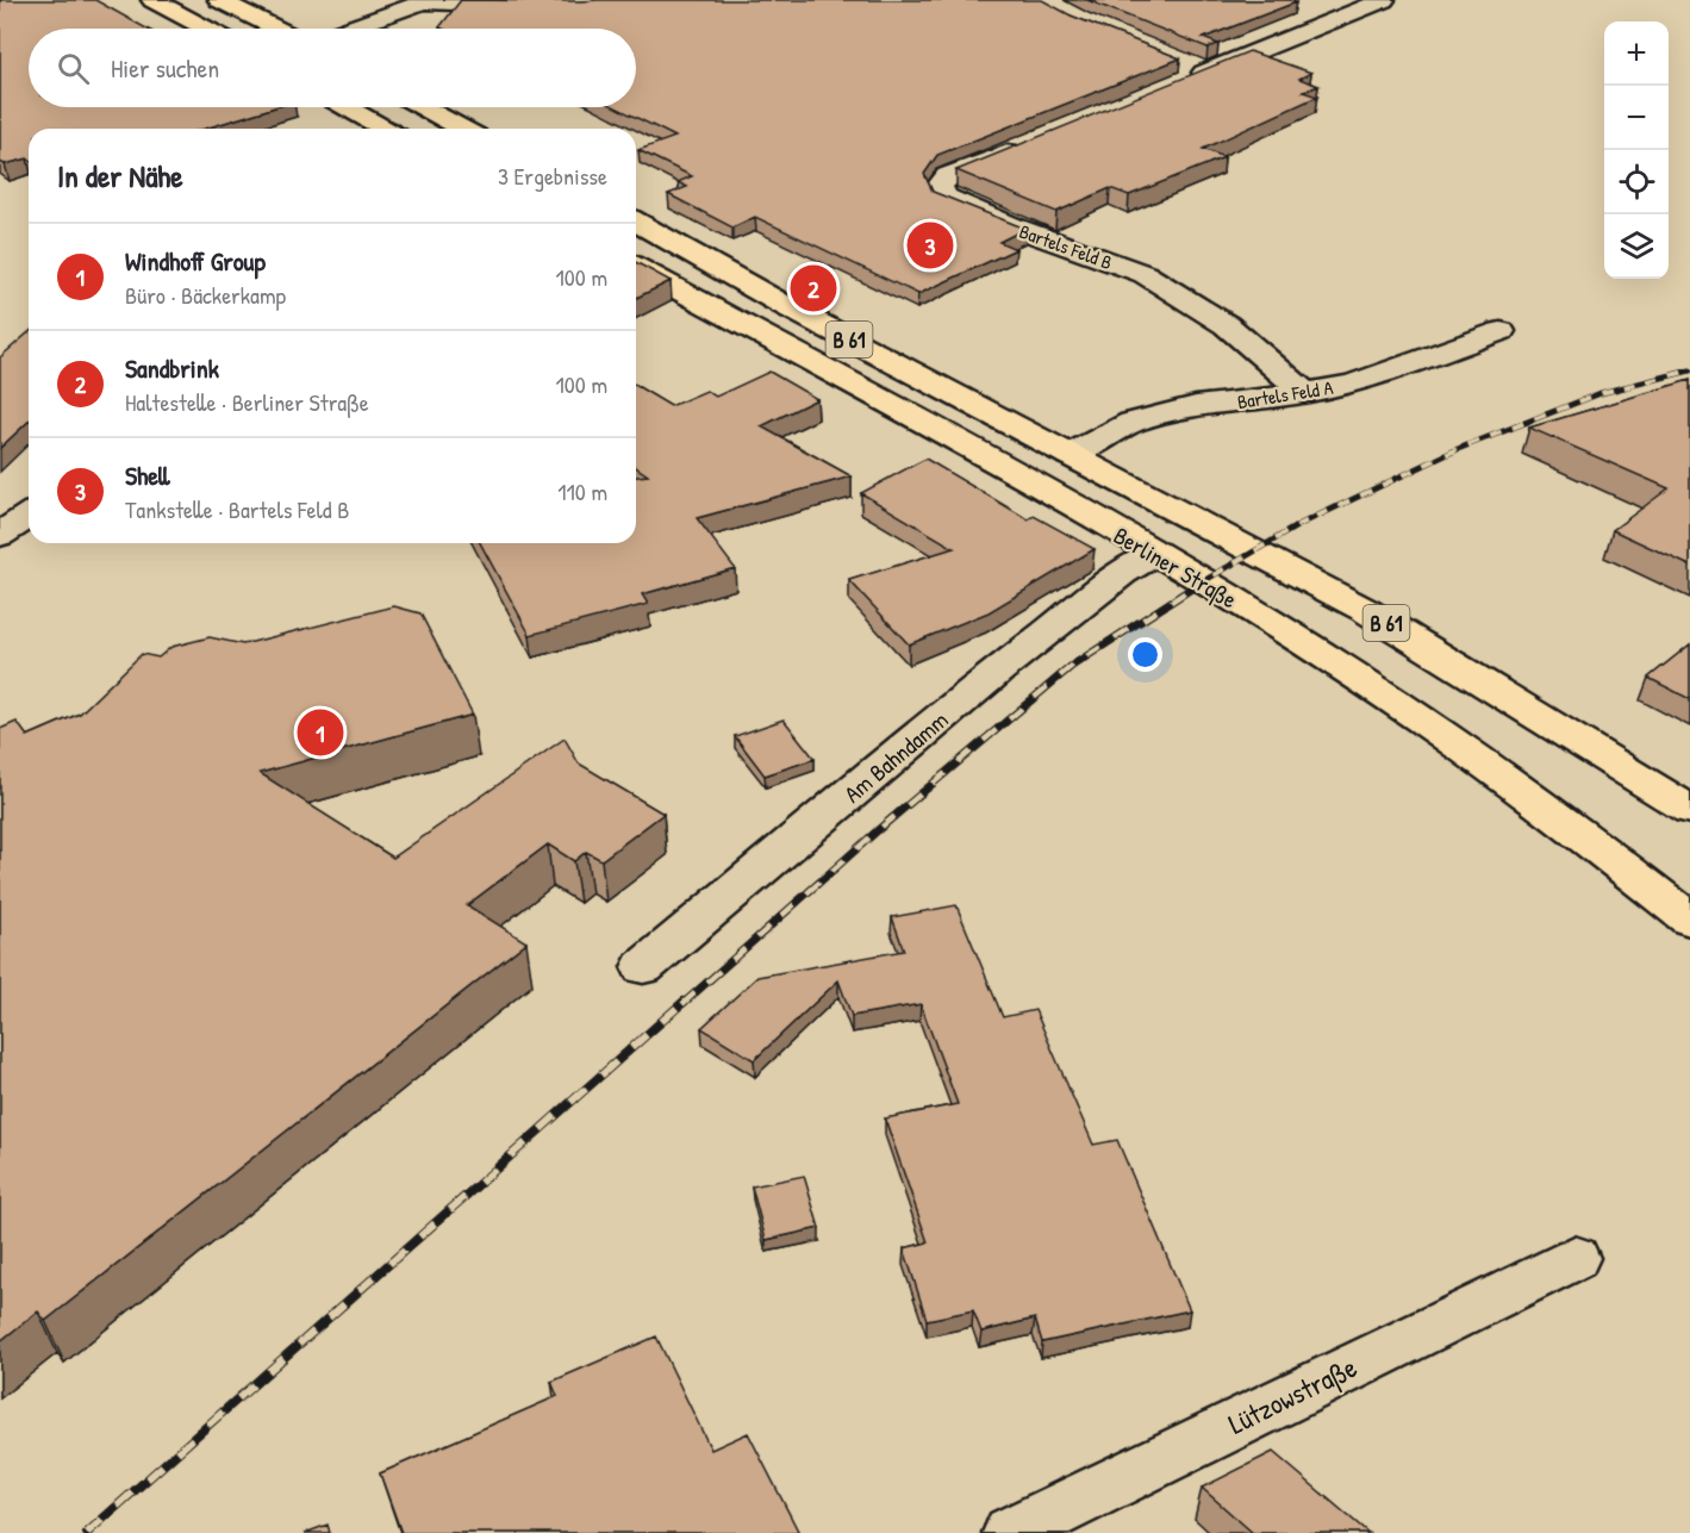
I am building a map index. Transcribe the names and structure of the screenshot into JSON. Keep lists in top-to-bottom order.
{
  "streets": {
    "main road": ["B 61", "Berliner Straße"],
    "street": [
      "Bartels Feld B",
      "Bartels Feld A",
      "Am Bahndamm",
      "Lützowstraße"
    ]
  },
  "crossings": [
    ["Bartels Feld B", "Bartels Feld A"],
    ["Bartels Feld A", "Berliner Straße"],
    ["Berliner Straße", "Am Bahndamm"]
  ],
  "page": {
    "map_buttons": ["+", "−"],
    "search": "Hier suchen",
    "heading": ["In der Nähe", "3 Ergebnisse"],
    "pins": ["3", "2", "1"],
    "list": [
      {
        "mark": "1",
        "name": "Windhoff Group",
        "note": "Büro · Bäckerkamp",
        "value": "100 m"
      },
      {
        "mark": "2",
        "name": "Sandbrink",
        "note": "Haltestelle · Berliner Straße",
        "value": "100 m"
      },
      {
        "mark": "3",
        "name": "Shell",
        "note": "Tankstelle · Bartels Feld B",
        "value": "110 m"
      }
    ]
  }
}
